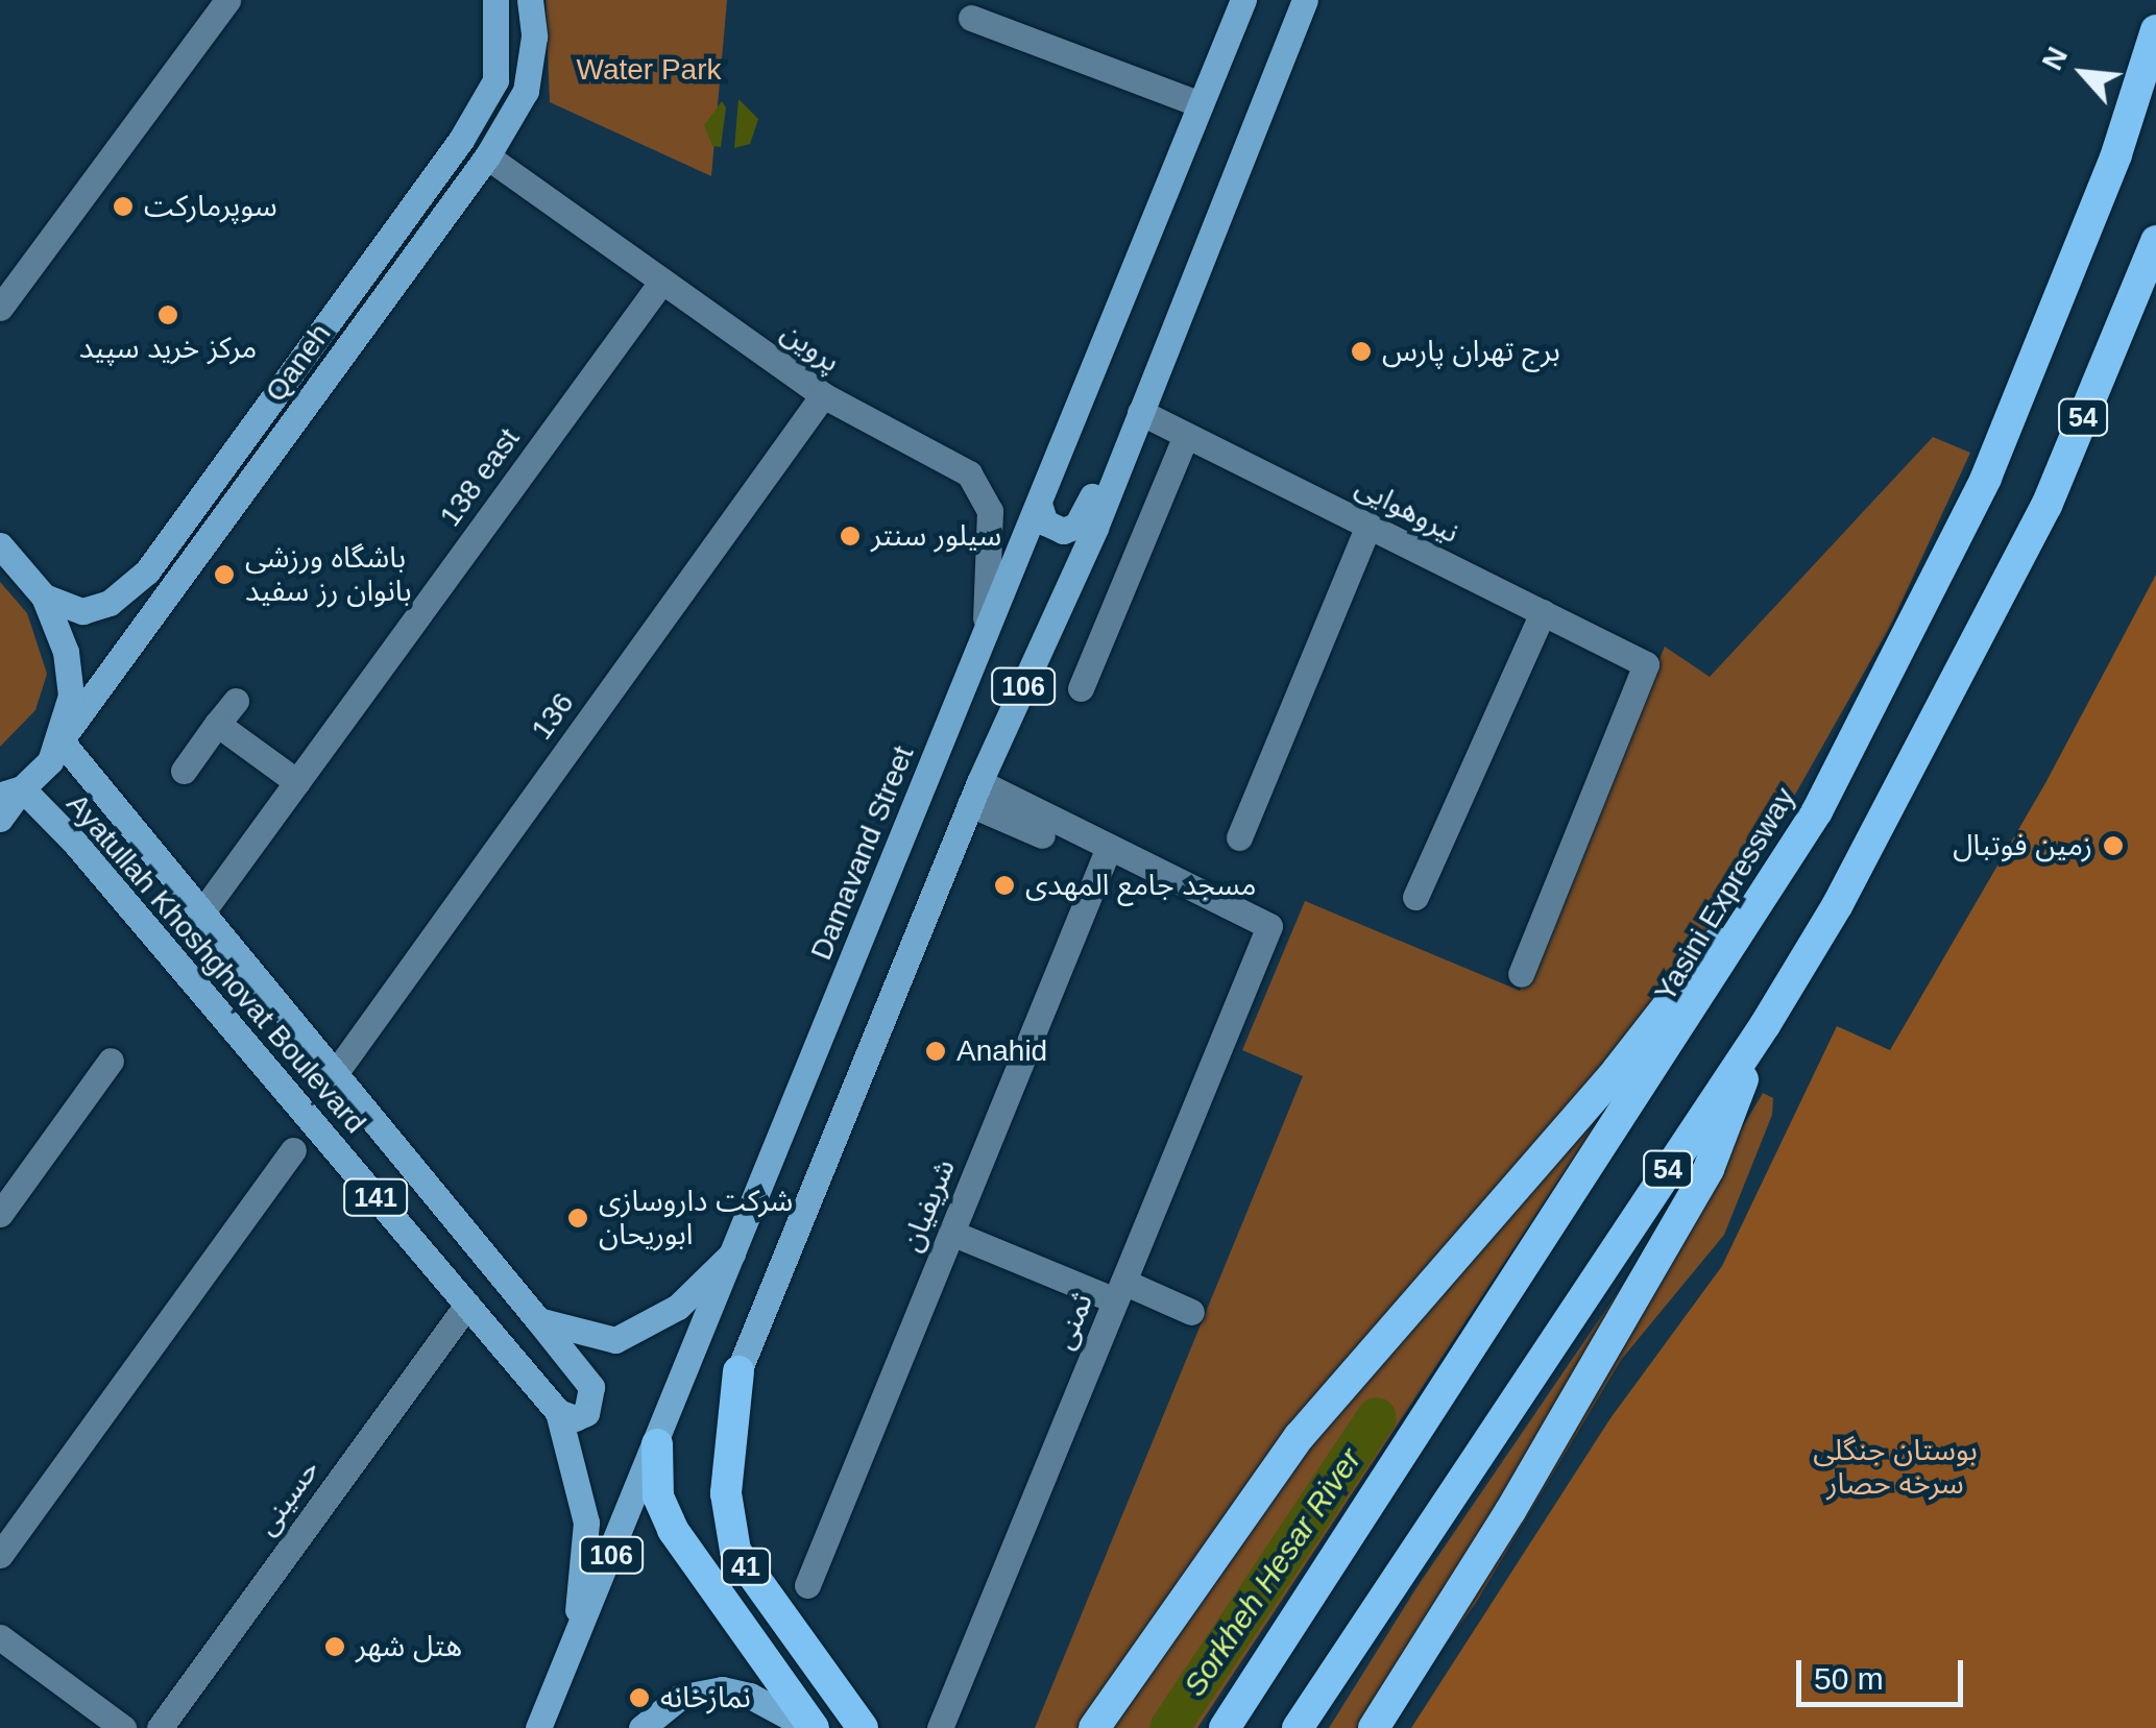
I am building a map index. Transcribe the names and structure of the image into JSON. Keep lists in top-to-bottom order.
{
  "streets": {
    "highway": ["54", "Yasini Expressway", "41"],
    "main road": [
      "Qaneh",
      "106",
      "Damavand Street",
      "Ayatullah Khoshghovat Boulevard",
      "141"
    ],
    "street": [
      "پروین",
      "138 east",
      "نیروهوایی",
      "136",
      "شریفیان",
      "ثمنی",
      "حسینی"
    ]
  },
  "crossings": [
    ["پروین", "Qaneh"],
    ["پروین", "138 east"],
    ["پروین", "136"],
    ["پروین", "Damavand Street"],
    ["Qaneh", "Ayatullah Khoshghovat Boulevard"],
    ["138 east", "Ayatullah Khoshghovat Boulevard"],
    ["نیروهوایی", "106"],
    ["106", "41"],
    ["136", "Ayatullah Khoshghovat Boulevard"],
    ["Damavand Street", "Ayatullah Khoshghovat Boulevard"],
    ["Damavand Street", "41"],
    ["Ayatullah Khoshghovat Boulevard", "حسینی"],
    ["شریفیان", "ثمنی"]
  ],
  "water": ["Sorkheh Hesar River"],
  "parks": ["Water Park", "بوستان جنگلی سرخه حصار"],
  "places": [
    "سوپرمارکت",
    "مرکز خرید سپید",
    "برج تهران پارس",
    "سیلور سنتر",
    "باشگاه ورزشی بانوان رز سفید",
    "زمین فوتبال",
    "مسجد جامع المهدی",
    "Anahid",
    "شرکت داروسازی ابوریحان",
    "هتل شهر",
    "نمازخانه"
  ],
  "scale_bar": "50 m",
  "north": "top left"
}
